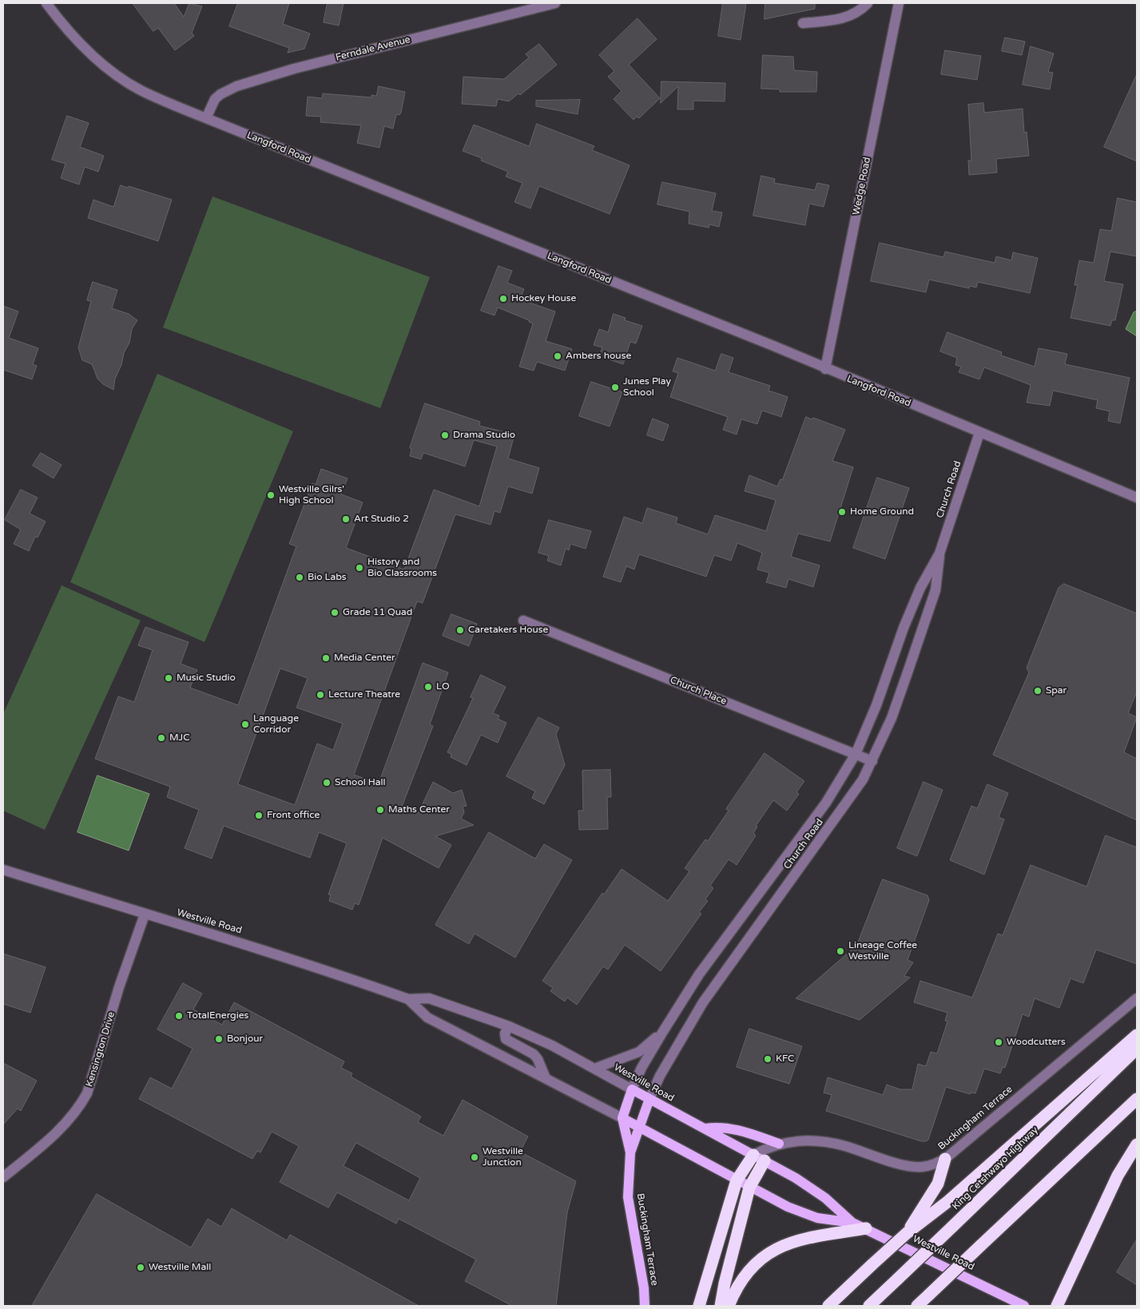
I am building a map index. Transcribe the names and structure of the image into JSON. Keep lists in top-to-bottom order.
{
  "streets": {
    "highway": ["King Cetshwayo Highway"],
    "main road": ["Church Road", "Westville Road", "Buckingham Terrace"],
    "street": [
      "Ferndale Avenue",
      "Langford Road",
      "Wedge Road",
      "Church Place",
      "Kensington Drive"
    ]
  },
  "crossings": [
    ["Ferndale Avenue", "Langford Road"],
    ["Langford Road", "Wedge Road"],
    ["Langford Road", "Church Road"],
    ["Church Road", "Church Place"],
    ["Church Road", "Westville Road"],
    ["Church Road", "Buckingham Terrace"],
    ["Westville Road", "Kensington Drive"],
    ["Westville Road", "Buckingham Terrace"]
  ],
  "places": [
    "Hockey House",
    "Ambers house",
    "Junes Play School",
    "Drama Studio",
    "Westville Gilrs' High School",
    "Home Ground",
    "Art Studio 2",
    "History and Bio Classrooms",
    "Bio Labs",
    "Grade 11 Quad",
    "Caretakers House",
    "Media Center",
    "Music Studio",
    "LO",
    "Spar",
    "Lecture Theatre",
    "Language Corridor",
    "MJC",
    "School Hall",
    "Maths Center",
    "Front office",
    "Lineage Coffee Westville",
    "TotalEnergies",
    "Bonjour",
    "Woodcutters",
    "KFC",
    "Westville Junction",
    "Westville Mall"
  ]
}
